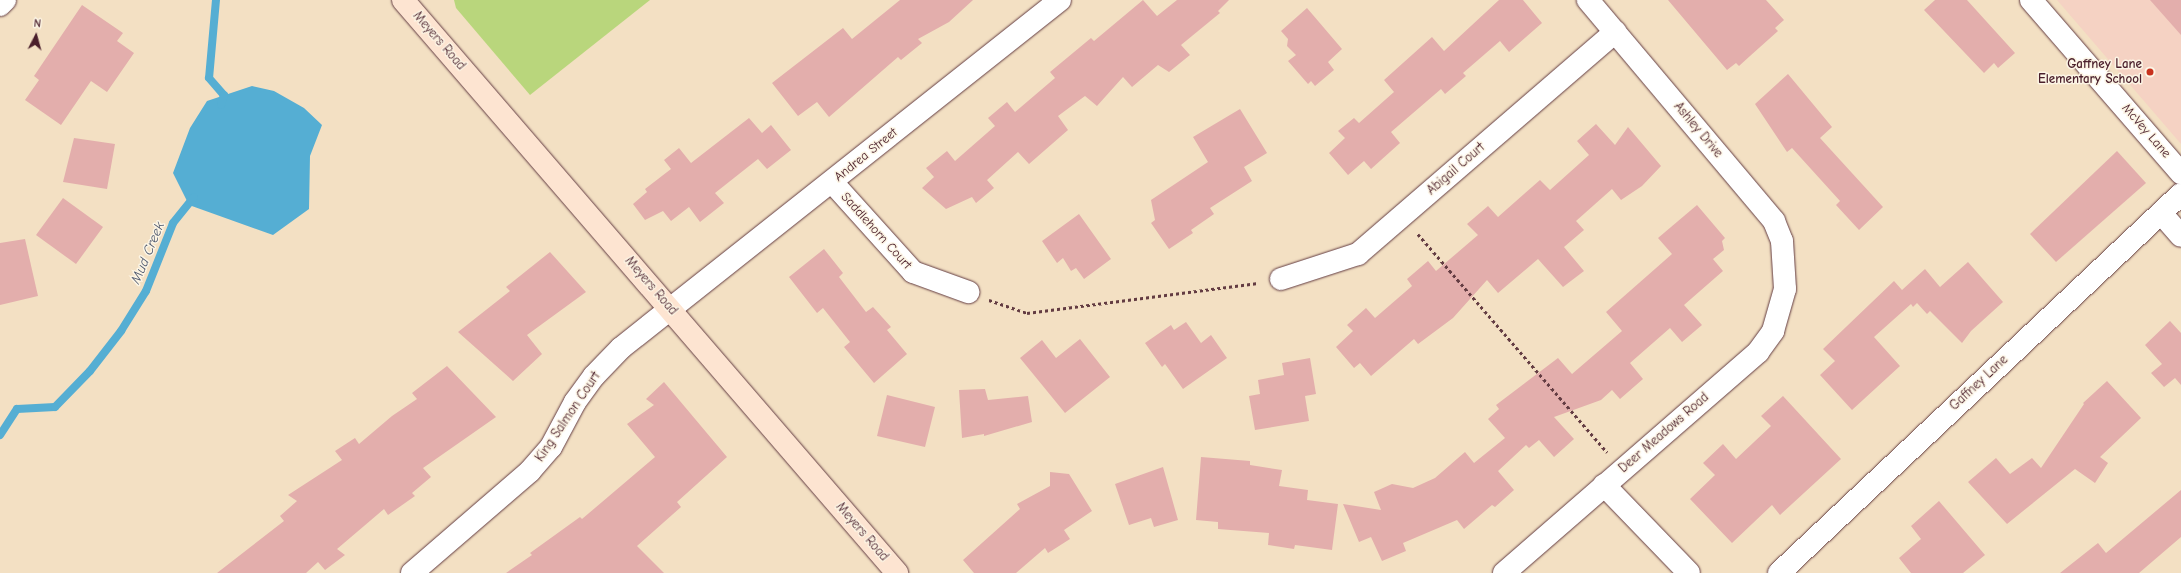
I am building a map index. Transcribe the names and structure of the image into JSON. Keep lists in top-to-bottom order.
{
  "streets": {
    "main road": ["Meyers Road"],
    "street": [
      "Ashley Drive",
      "McVey Lane",
      "Andrea Street",
      "Abigail Court",
      "Saddlehorn Court",
      "Gaffney Lane",
      "King Salmon Court",
      "Deer Meadows Road"
    ]
  },
  "crossings": [
    ["Meyers Road", "Andrea Street"],
    ["Meyers Road", "King Salmon Court"],
    ["Ashley Drive", "Abigail Court"],
    ["Ashley Drive", "Deer Meadows Road"],
    ["Andrea Street", "Saddlehorn Court"],
    ["Andrea Street", "King Salmon Court"]
  ],
  "water": ["Mud Creek"],
  "places": ["Gaffney Lane Elementary School"],
  "north": "top"
}
